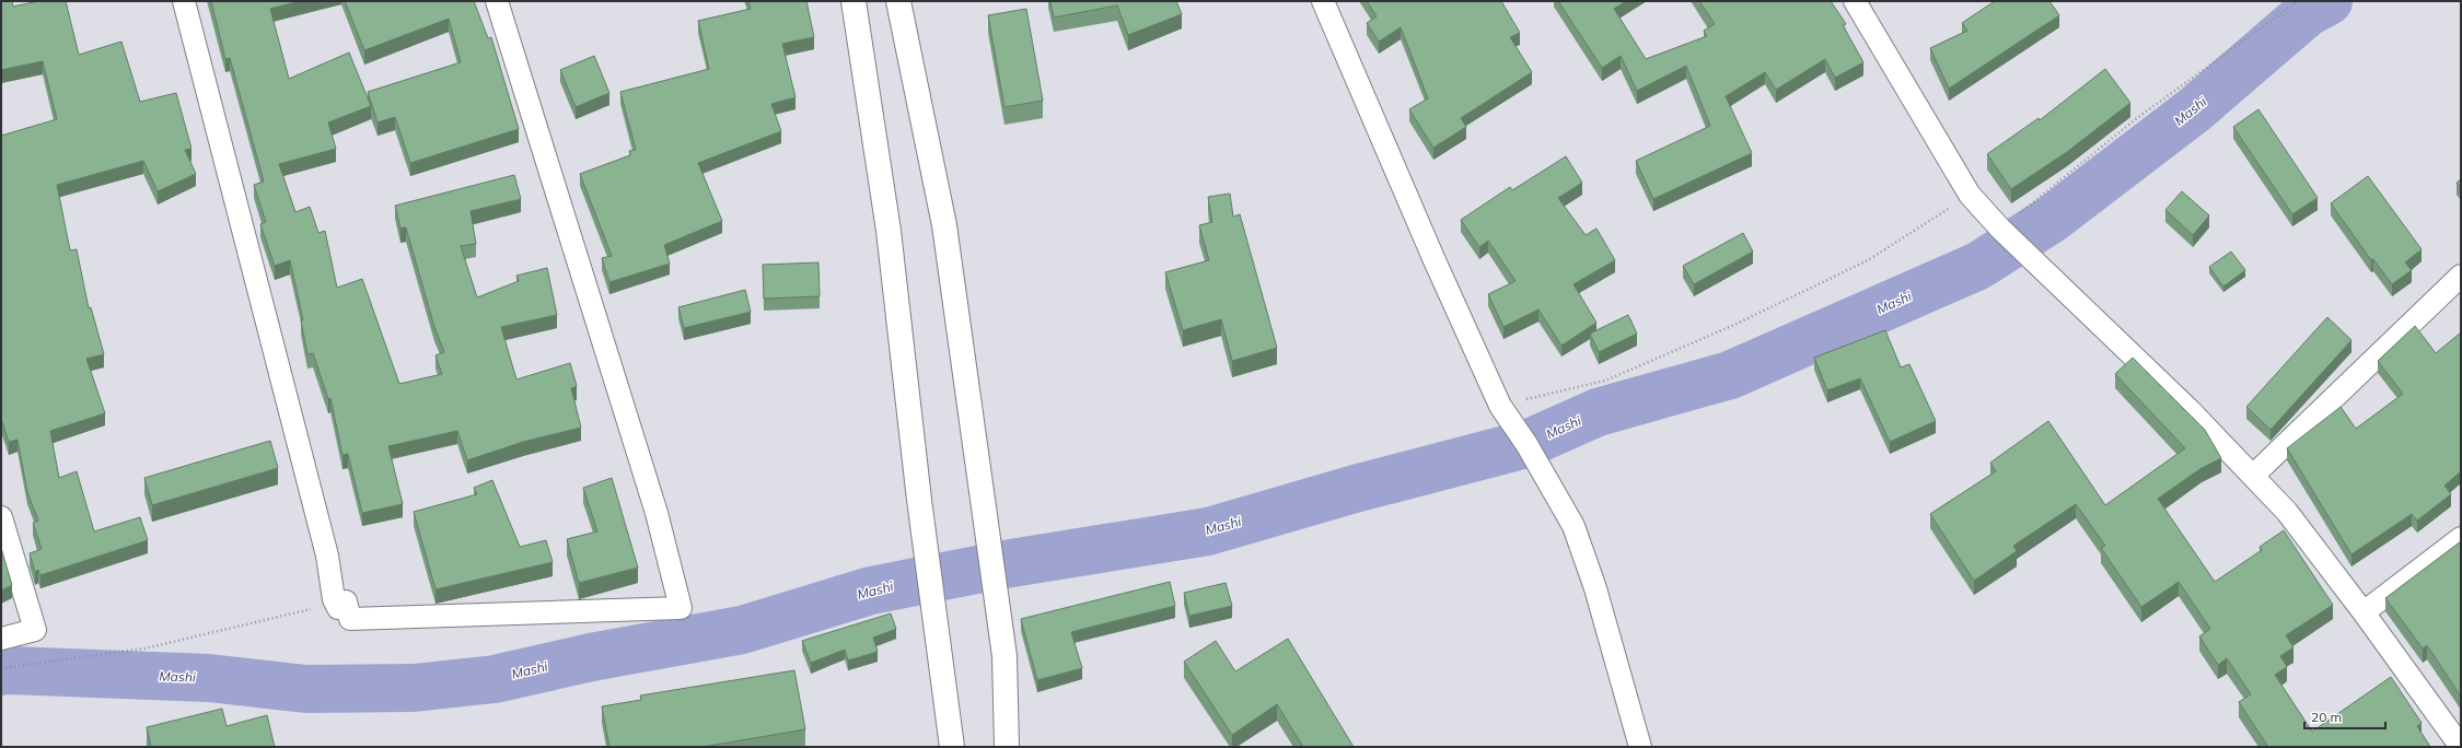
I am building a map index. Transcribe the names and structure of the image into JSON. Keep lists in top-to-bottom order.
{
  "water": ["Mashi"],
  "scale_bar": "20 m"
}
